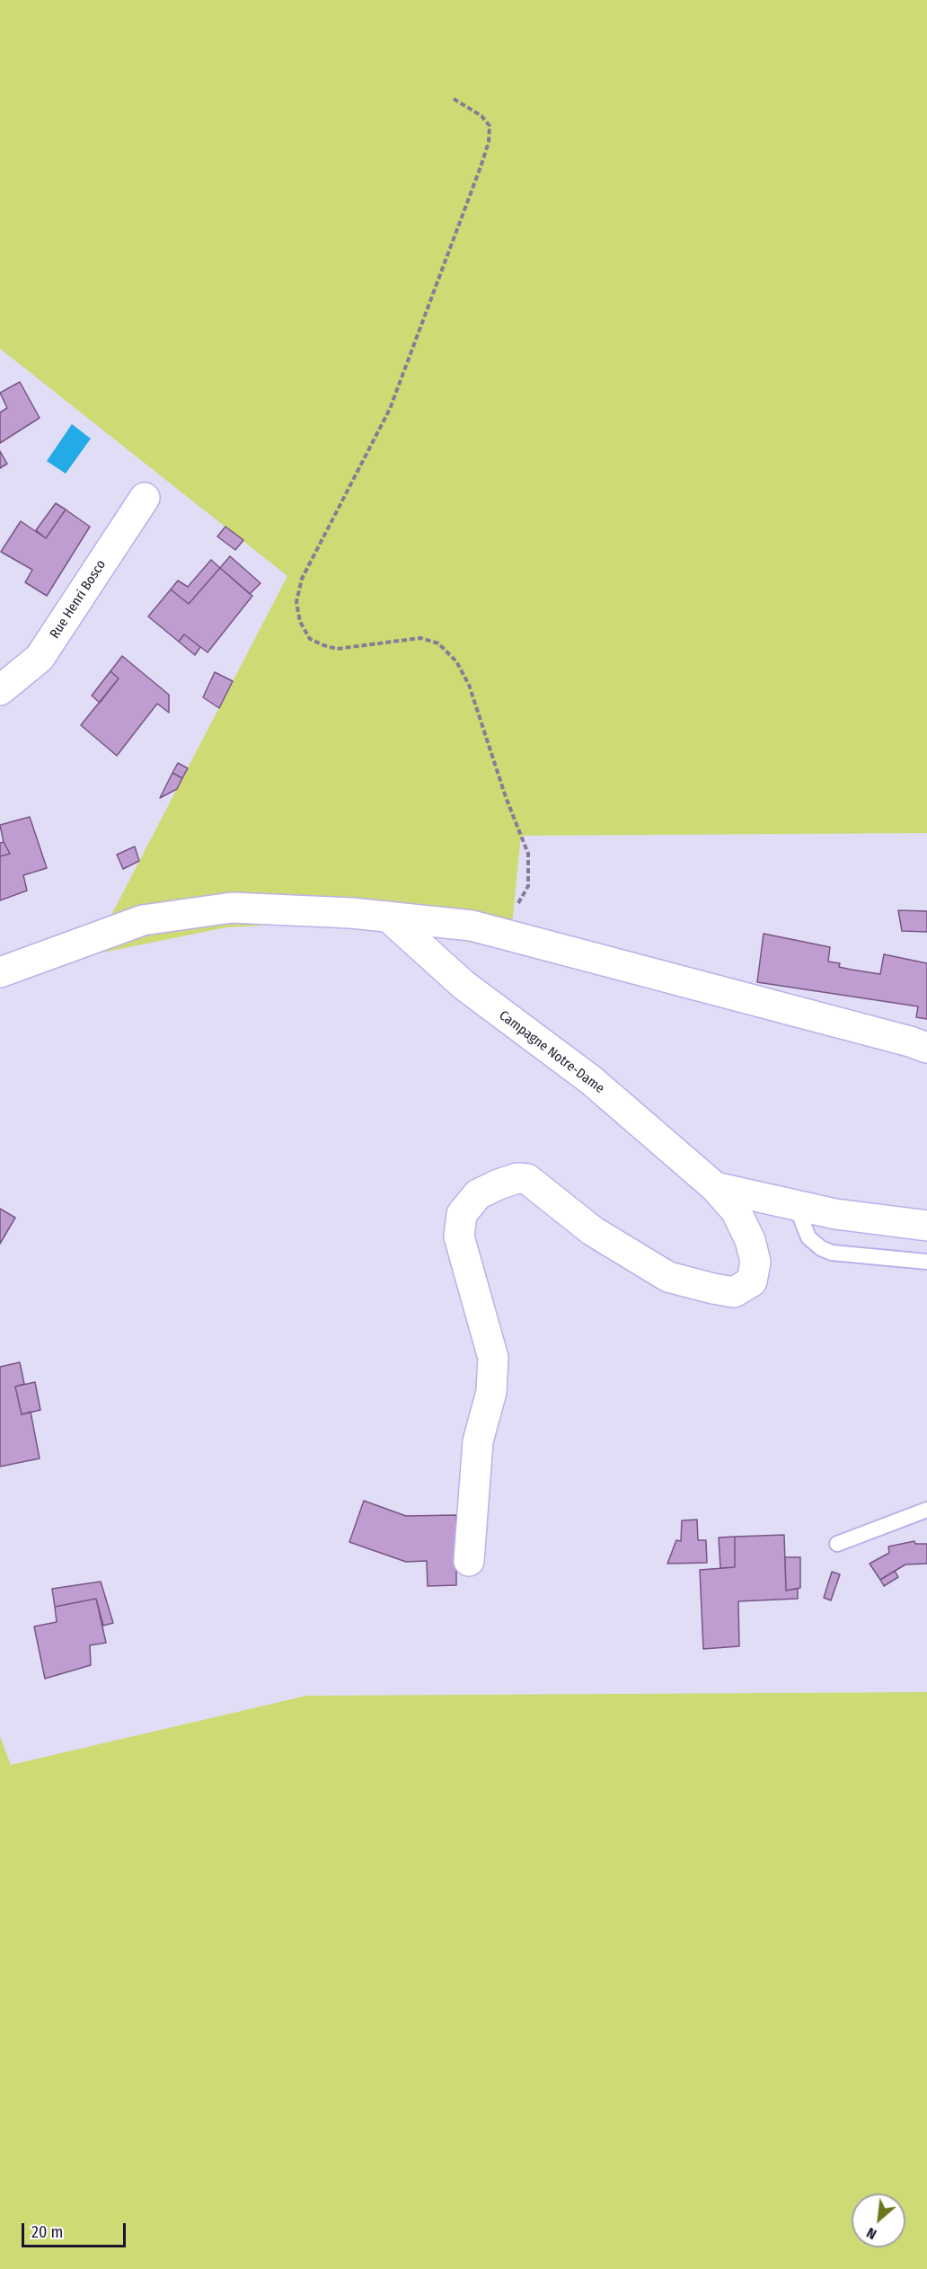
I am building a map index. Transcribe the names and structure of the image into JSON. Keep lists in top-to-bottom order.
{
  "streets": {
    "street": ["Rue Henri Bosco", "Campagne Notre-Dame"]
  },
  "scale_bar": "20 m",
  "north": "bottom left"
}
